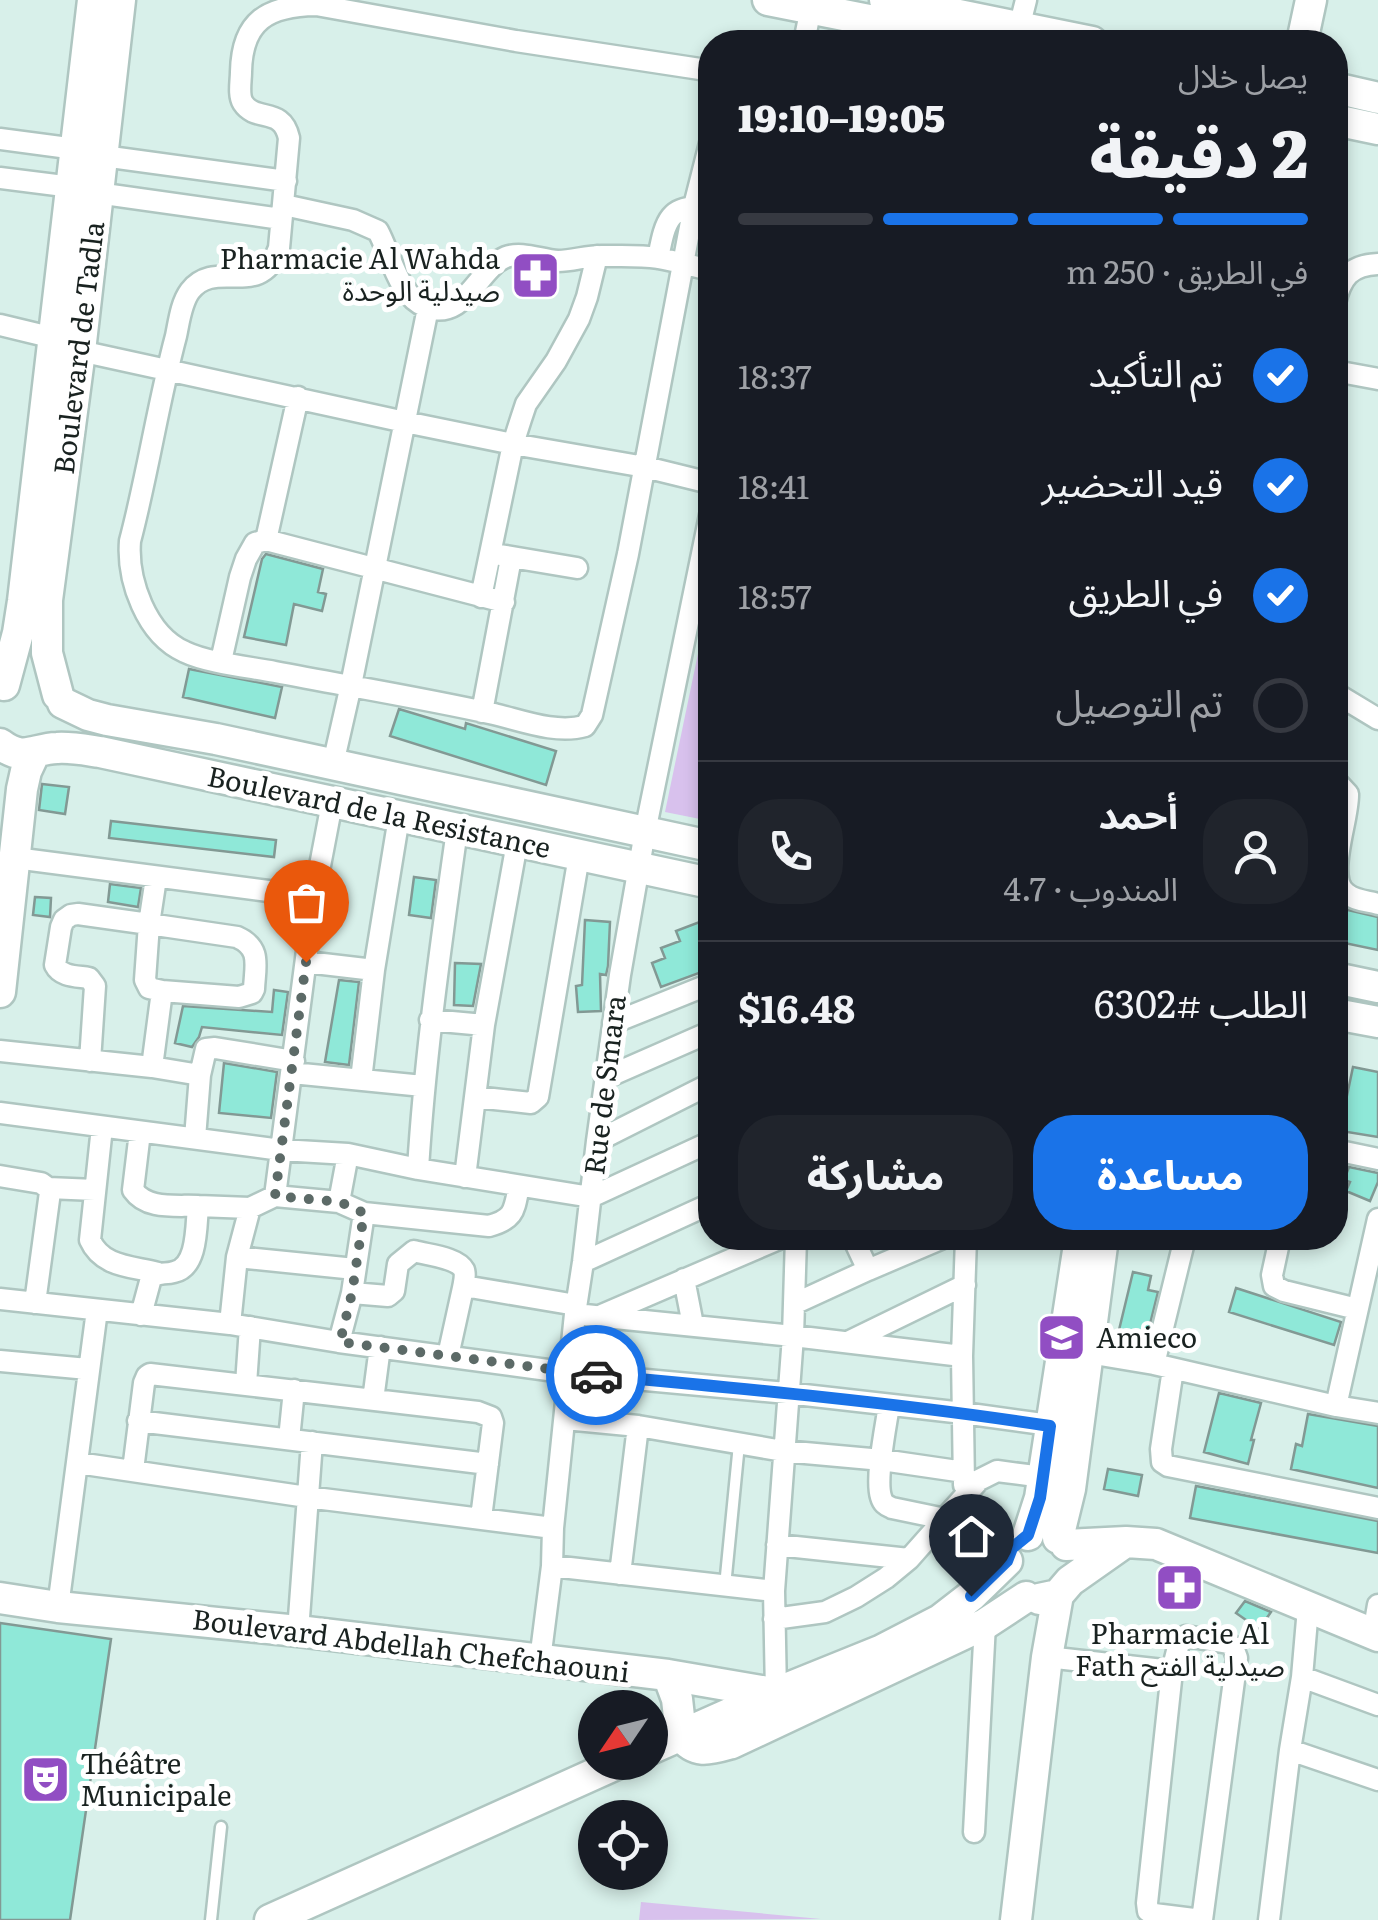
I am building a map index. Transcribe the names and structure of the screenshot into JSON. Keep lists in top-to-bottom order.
{
  "streets": {
    "street": [
      "Boulevard de Tadla",
      "Boulevard de la Resistance",
      "Rue de Smara",
      "Boulevard Abdellah Chefchaouni"
    ]
  },
  "crossings": [
    ["Boulevard de Tadla", "Boulevard de la Resistance"],
    ["Boulevard de la Resistance", "Rue de Smara"],
    ["Rue de Smara", "Boulevard Abdellah Chefchaouni"]
  ],
  "places": {
    "pharmacy": ["Pharmacie Al Wahda صيدلية الوحدة", "Pharmacie Al Fath صيدلية الفتح"],
    "school or university": ["Amieco"],
    "theatre": ["Théâtre Municipale"]
  },
  "north": "bottom left",
  "page": {
    "heading": ["2 دقيقة", "يصل خلال", "19:05–19:10"],
    "panel": [
      "أحمد",
      "المندوب · 4.7",
      "الطلب #6302",
      "$16.48"
    ],
    "bar": "في الطريق · 250 m",
    "list": [
      ["تم التأكيد", "18:37"],
      ["قيد التحضير", "18:41"],
      ["في الطريق", "18:57"],
      "تم التوصيل"
    ],
    "buttons": ["مساعدة", "مشاركة"]
  }
}
